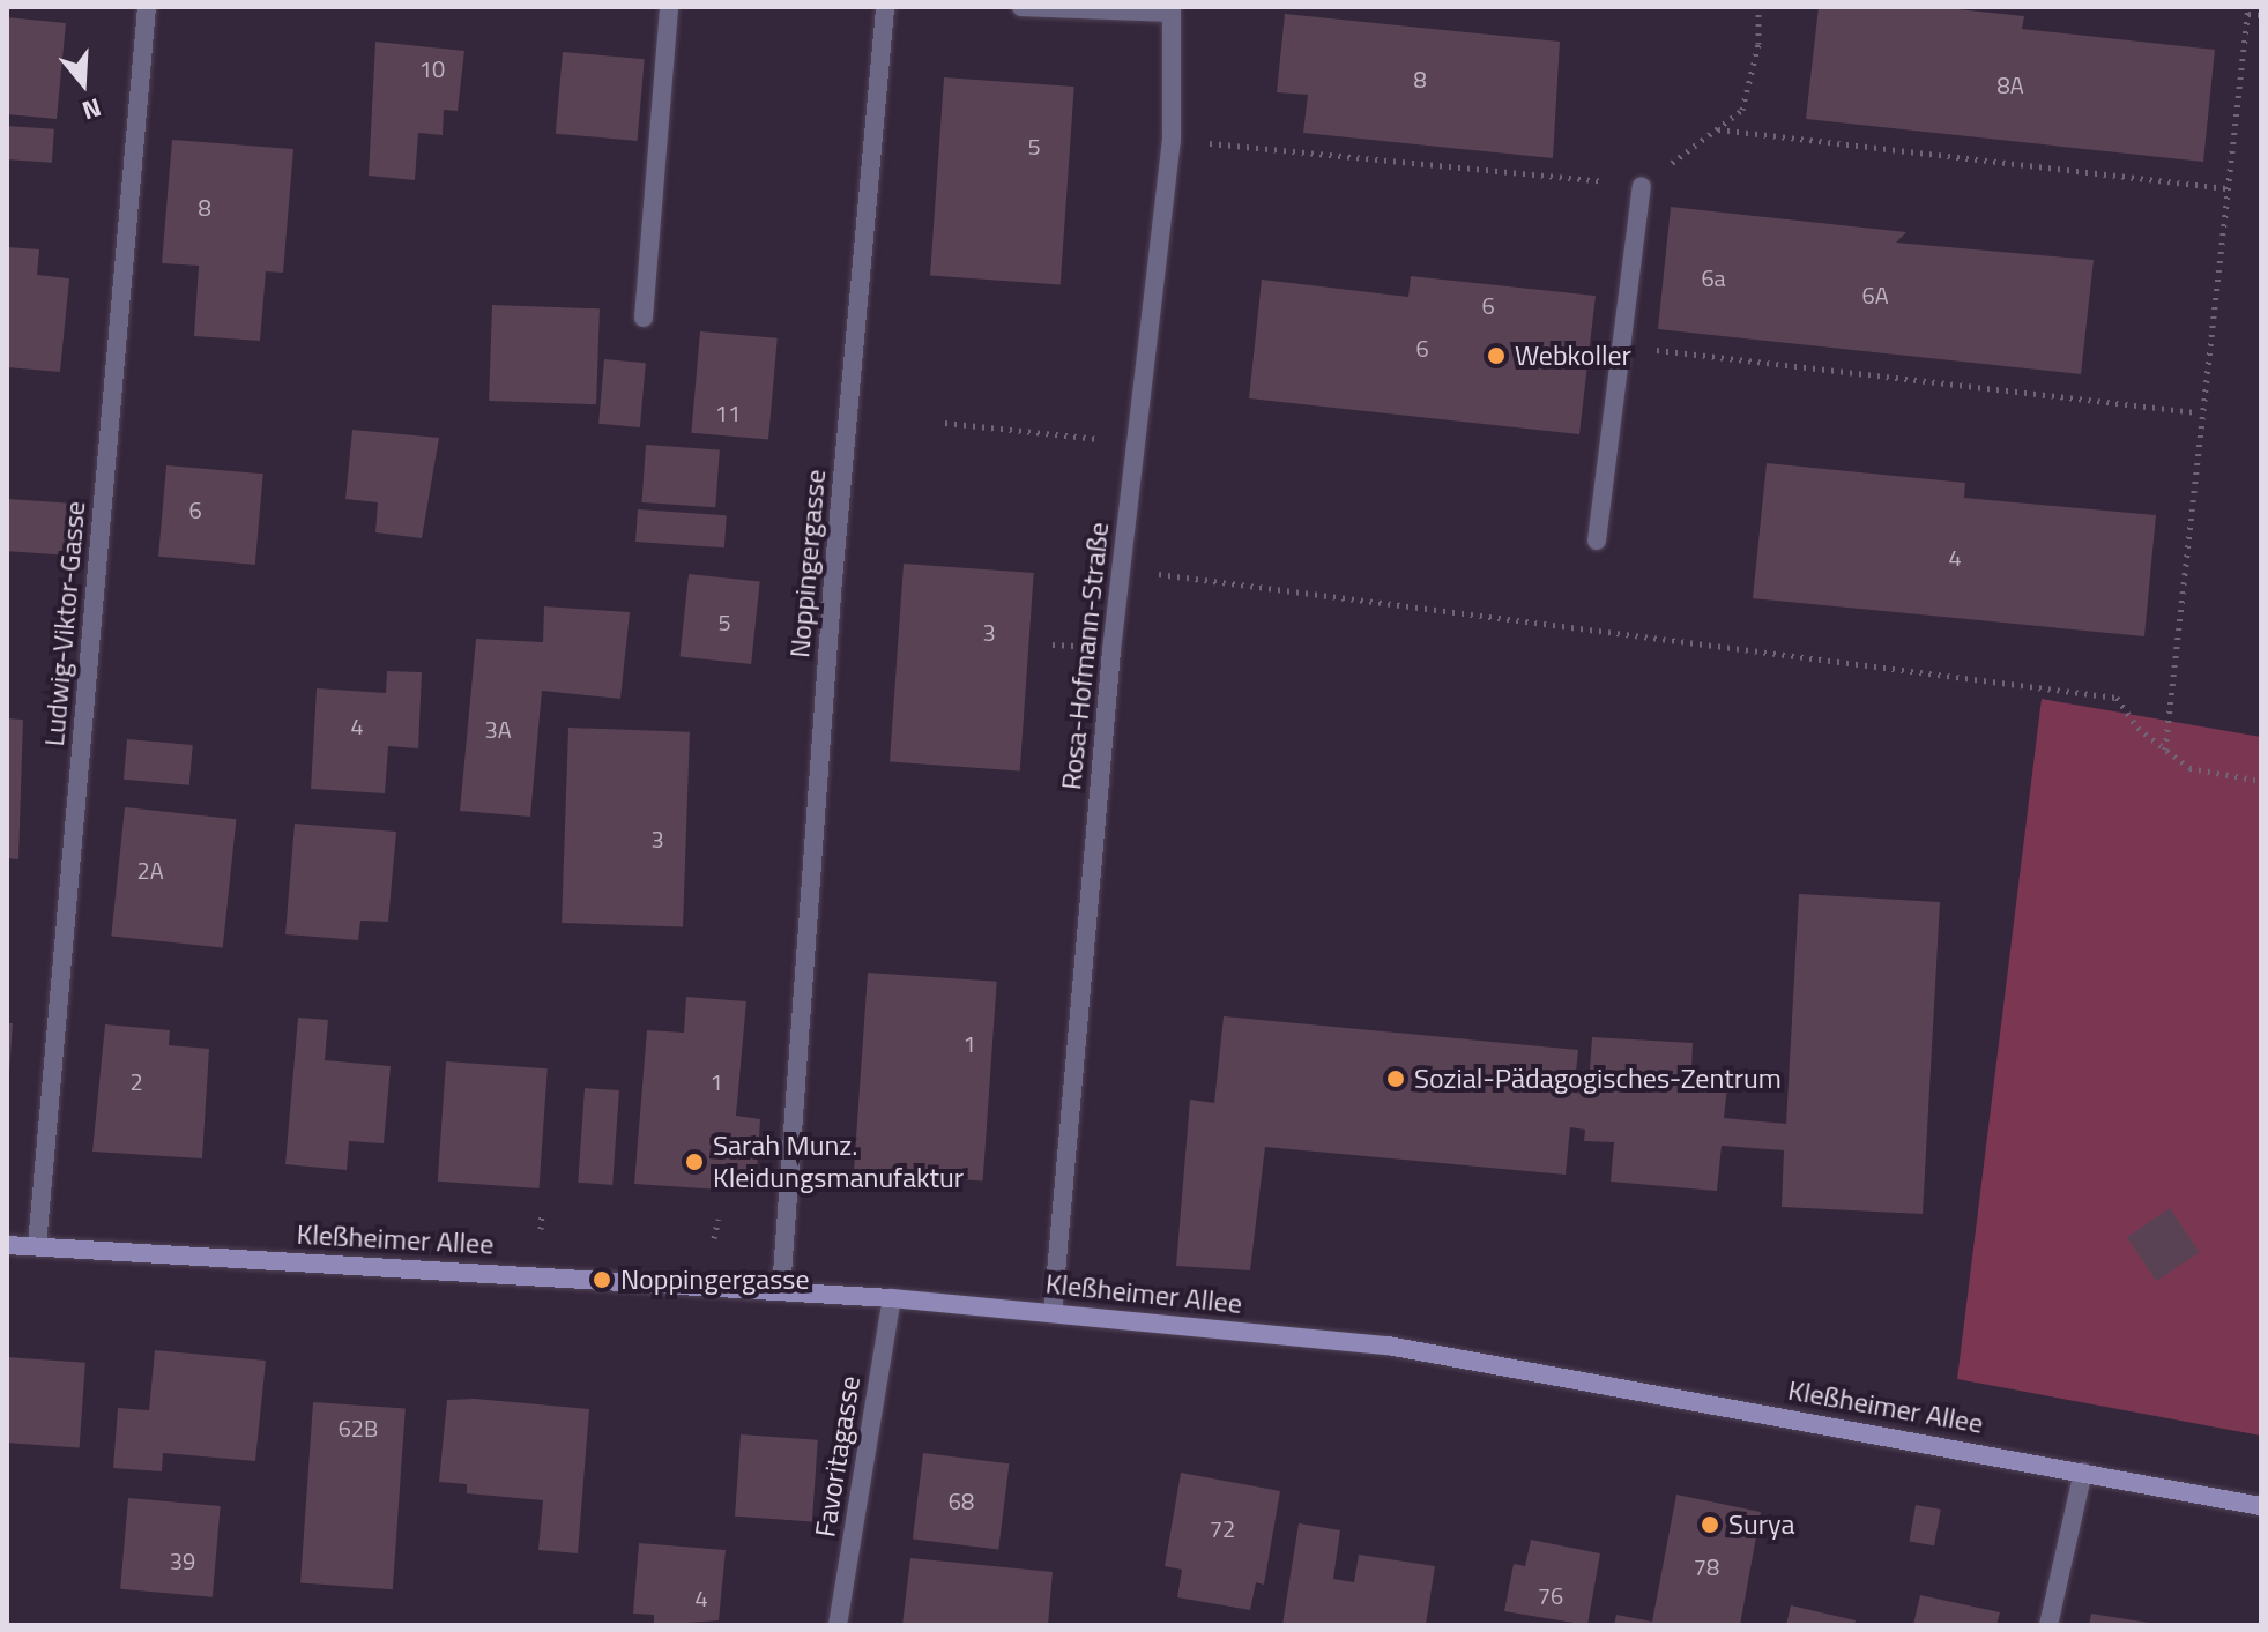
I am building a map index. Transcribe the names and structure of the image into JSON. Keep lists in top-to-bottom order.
{
  "streets": {
    "street": [
      "Noppingergasse",
      "Ludwig-Viktor-Gasse",
      "Rosa-Hofmann-Straße",
      "Kleßheimer Allee",
      "Favoritagasse"
    ]
  },
  "crossings": [
    ["Noppingergasse", "Kleßheimer Allee"],
    ["Ludwig-Viktor-Gasse", "Kleßheimer Allee"],
    ["Rosa-Hofmann-Straße", "Kleßheimer Allee"],
    ["Kleßheimer Allee", "Favoritagasse"]
  ],
  "places": [
    "Webkoller",
    "Sozial-Pädagogisches-Zentrum",
    "Sarah Munz. Kleidungsmanufaktur",
    "Noppingergasse",
    "Surya"
  ],
  "house_numbers": [
    "10",
    "8",
    "8A",
    "5",
    "8",
    "6a",
    "6A",
    "6",
    "6",
    "11",
    "6",
    "4",
    "5",
    "3",
    "4",
    "3A",
    "3",
    "2A",
    "1",
    "2",
    "1",
    "62B",
    "68",
    "72",
    "39",
    "78",
    "76",
    "4"
  ],
  "north": "bottom"
}
